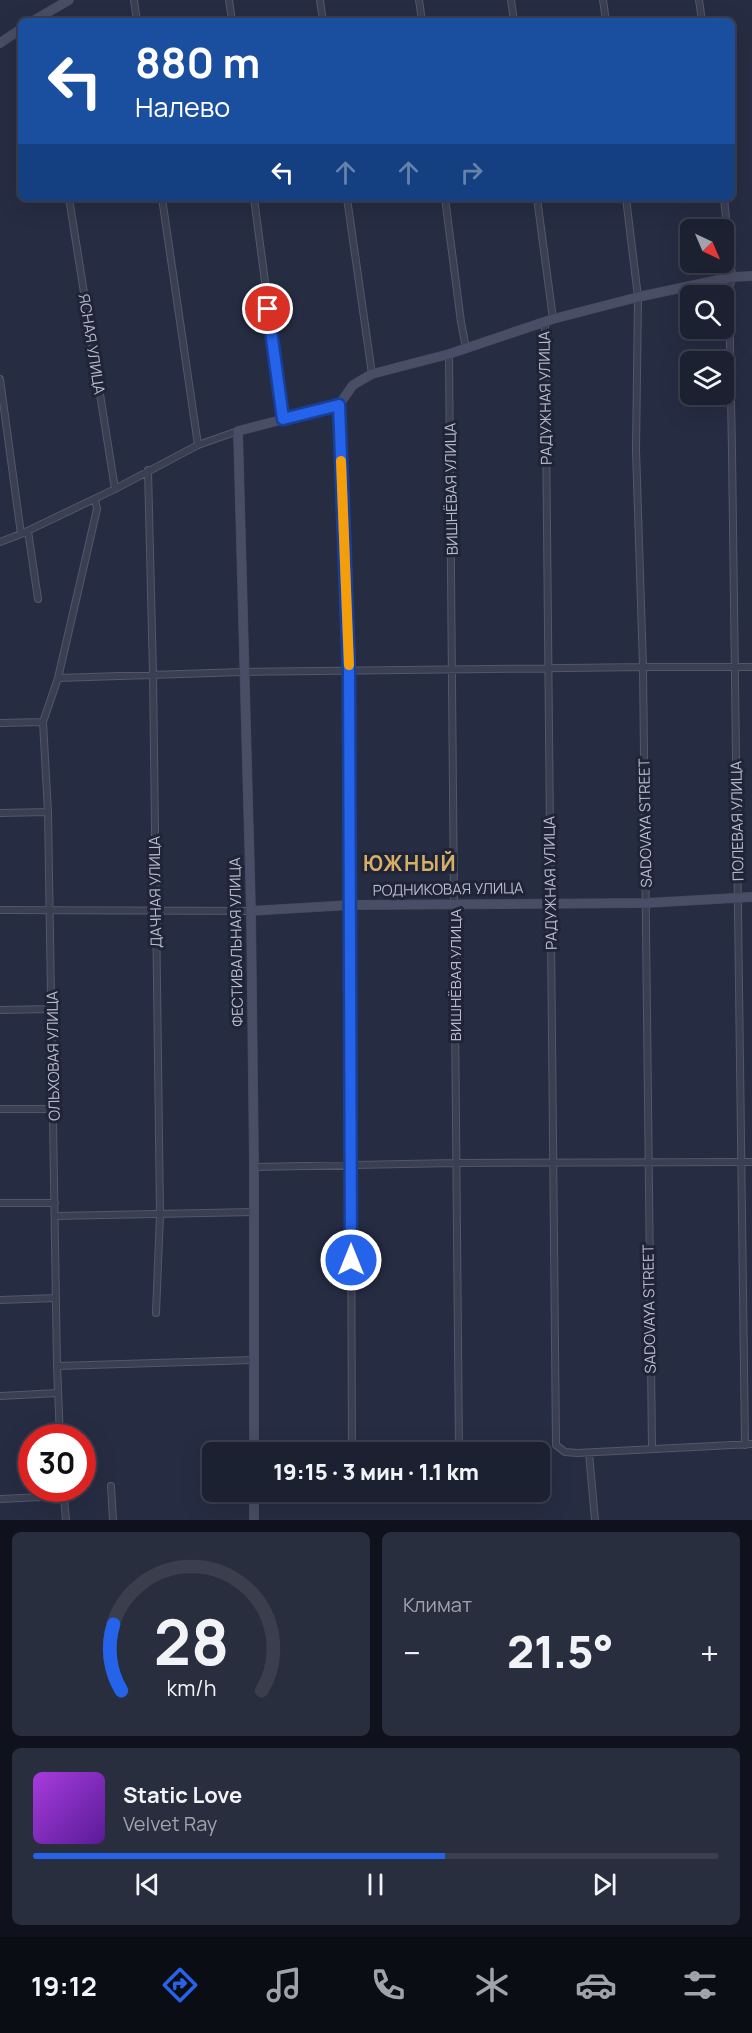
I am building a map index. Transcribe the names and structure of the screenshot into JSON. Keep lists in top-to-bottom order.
{
  "streets": {
    "street": [
      "ЯСНАЯ УЛИЦА",
      "РАДУЖНАЯ УЛИЦА",
      "ВИШНЁВАЯ УЛИЦА",
      "ПОЛЕВАЯ УЛИЦА",
      "SADOVAYA STREET",
      "РОДНИКОВАЯ УЛИЦА",
      "ДАЧНАЯ УЛИЦА",
      "ФЕСТИВАЛЬНАЯ УЛИЦА",
      "ОЛЬХОВАЯ УЛИЦА"
    ]
  },
  "crossings": [
    ["РАДУЖНАЯ УЛИЦА", "РОДНИКОВАЯ УЛИЦА"],
    ["ВИШНЁВАЯ УЛИЦА", "РОДНИКОВАЯ УЛИЦА"],
    ["ПОЛЕВАЯ УЛИЦА", "РОДНИКОВАЯ УЛИЦА"],
    ["SADOVAYA STREET", "РОДНИКОВАЯ УЛИЦА"],
    ["РОДНИКОВАЯ УЛИЦА", "ДАЧНАЯ УЛИЦА"],
    ["РОДНИКОВАЯ УЛИЦА", "ФЕСТИВАЛЬНАЯ УЛИЦА"],
    ["РОДНИКОВАЯ УЛИЦА", "ОЛЬХОВАЯ УЛИЦА"]
  ],
  "districts": ["ЮЖНЫЙ"],
  "north": "bottom right",
  "page": {
    "turn": ["880 m", "Налево"],
    "limit": "30",
    "trip": "19:15 · 3 мин · 1.1 km",
    "tile": "Климат",
    "heat": ["−", "21.5°", "+"],
    "song": ["Static Love", "Velvet Ray"],
    "tabs": "19:12",
    "gauge": ["28", "km/h"]
  }
}
